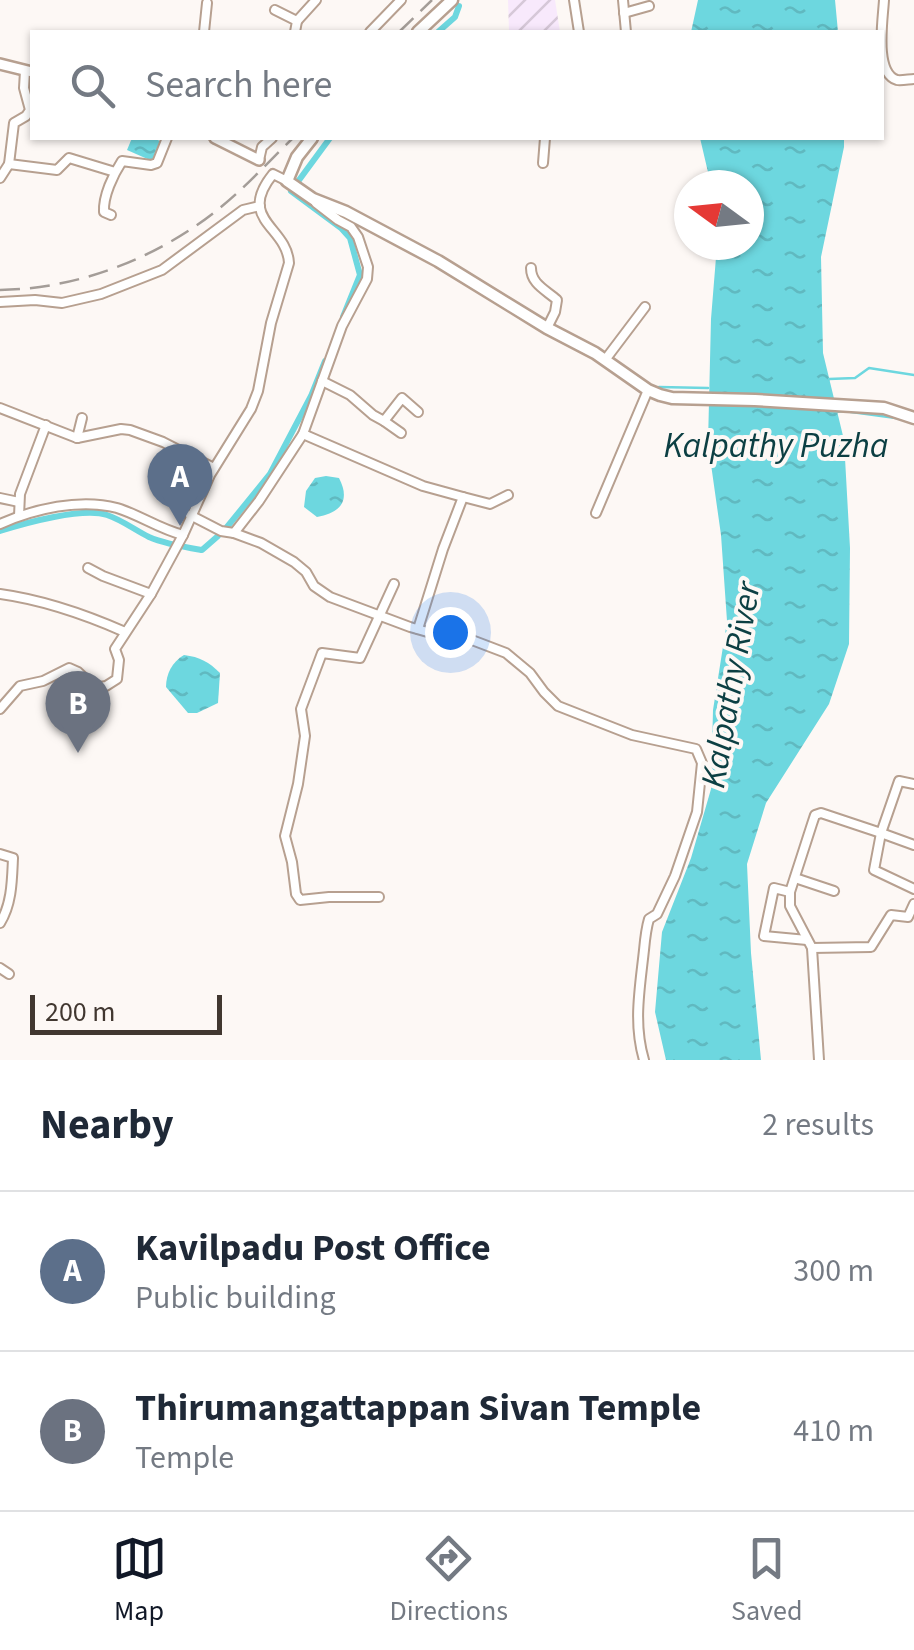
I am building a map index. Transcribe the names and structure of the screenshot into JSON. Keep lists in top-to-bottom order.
{
  "water": ["Kalpathy Puzha", "Kalpathy River"],
  "scale_bar": "200 m",
  "north": "left",
  "page": {
    "search": "Search here",
    "pins": ["A", "B"],
    "scale": "200 m",
    "heading": ["Nearby", "2 results"],
    "list": [
      {
        "mark": "A",
        "name": "Kavilpadu Post Office",
        "note": "Public building",
        "value": "300 m"
      },
      {
        "mark": "B",
        "name": "Thirumangattappan Sivan Temple",
        "note": "Temple",
        "value": "410 m"
      }
    ],
    "nav": ["Map", "Directions", "Saved"]
  }
}
